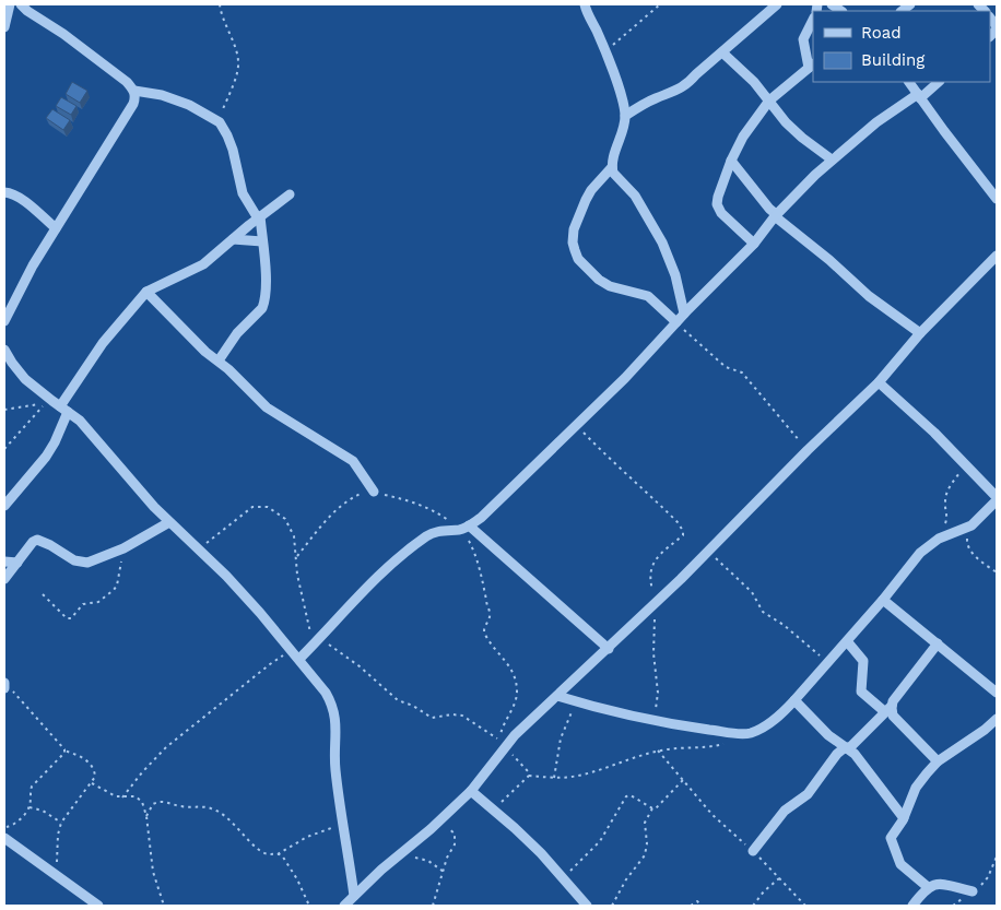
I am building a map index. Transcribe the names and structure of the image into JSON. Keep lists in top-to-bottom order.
{
  "legend": ["Road", "Building"]
}
